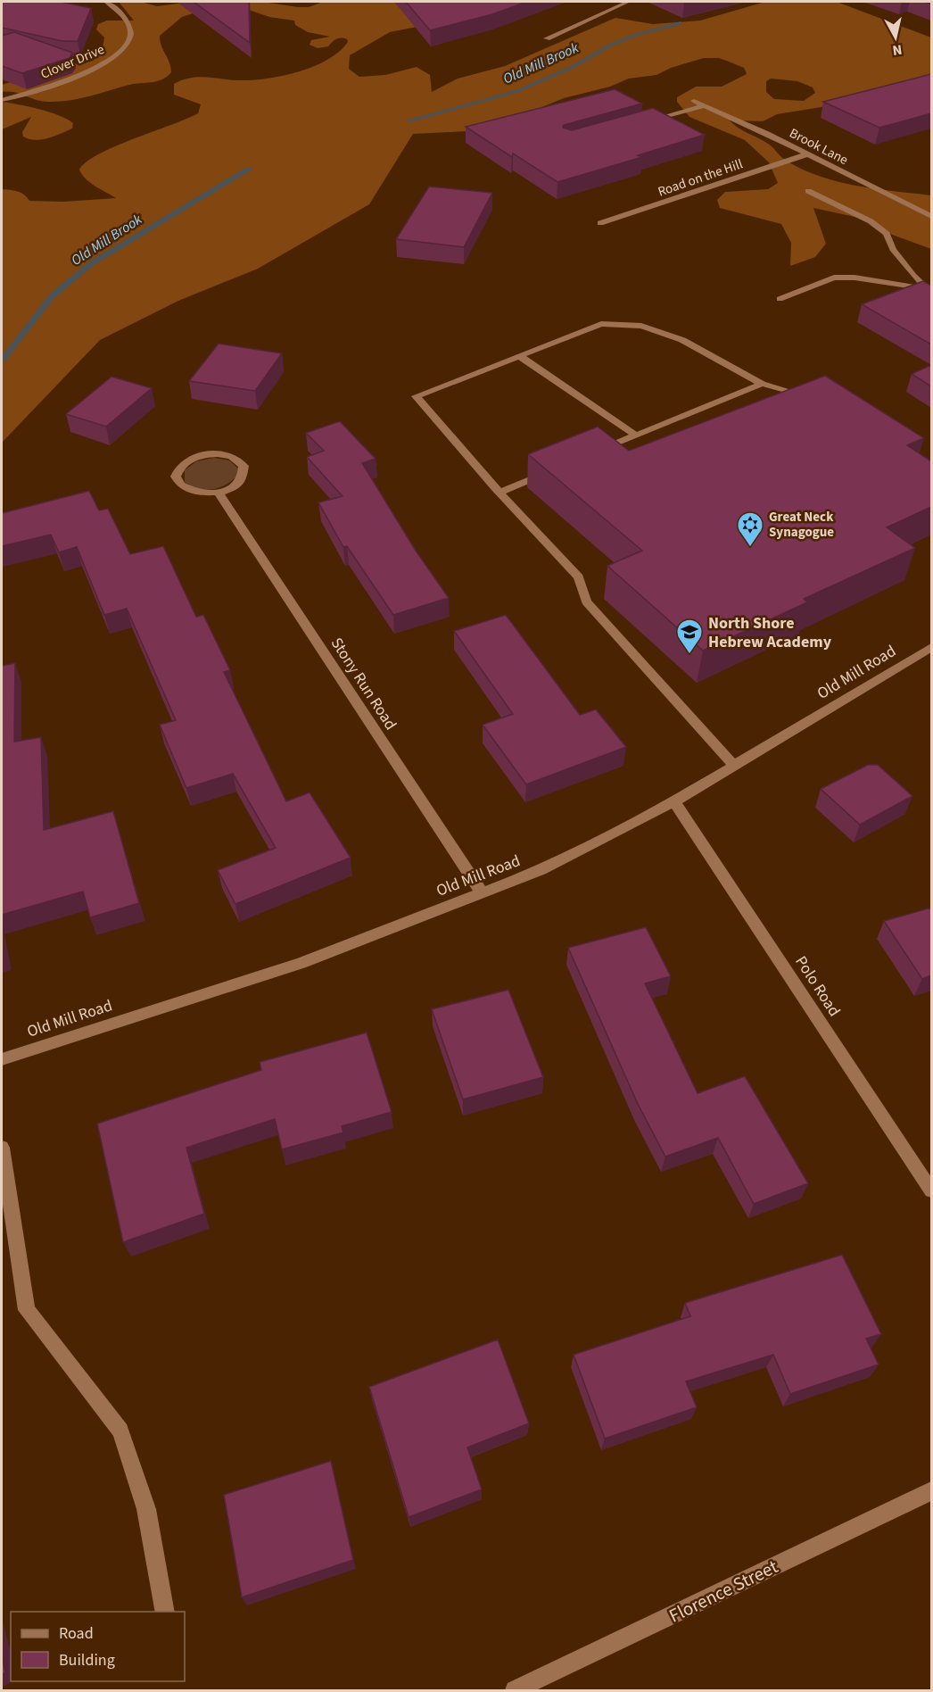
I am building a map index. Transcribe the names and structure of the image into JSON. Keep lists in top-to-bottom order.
{
  "streets": {
    "street": [
      "Clover Drive",
      "Brook Lane",
      "Road on the Hill",
      "Old Mill Road",
      "Stony Run Road",
      "Polo Road",
      "Florence Street"
    ]
  },
  "crossings": [
    ["Brook Lane", "Road on the Hill"],
    ["Old Mill Road", "Stony Run Road"],
    ["Old Mill Road", "Polo Road"]
  ],
  "water": ["Old Mill Brook"],
  "places": {
    "synagogue": ["Great Neck Synagogue"],
    "school or university": ["North Shore Hebrew Academy"]
  },
  "legend": ["Road", "Building"],
  "north": "bottom"
}
